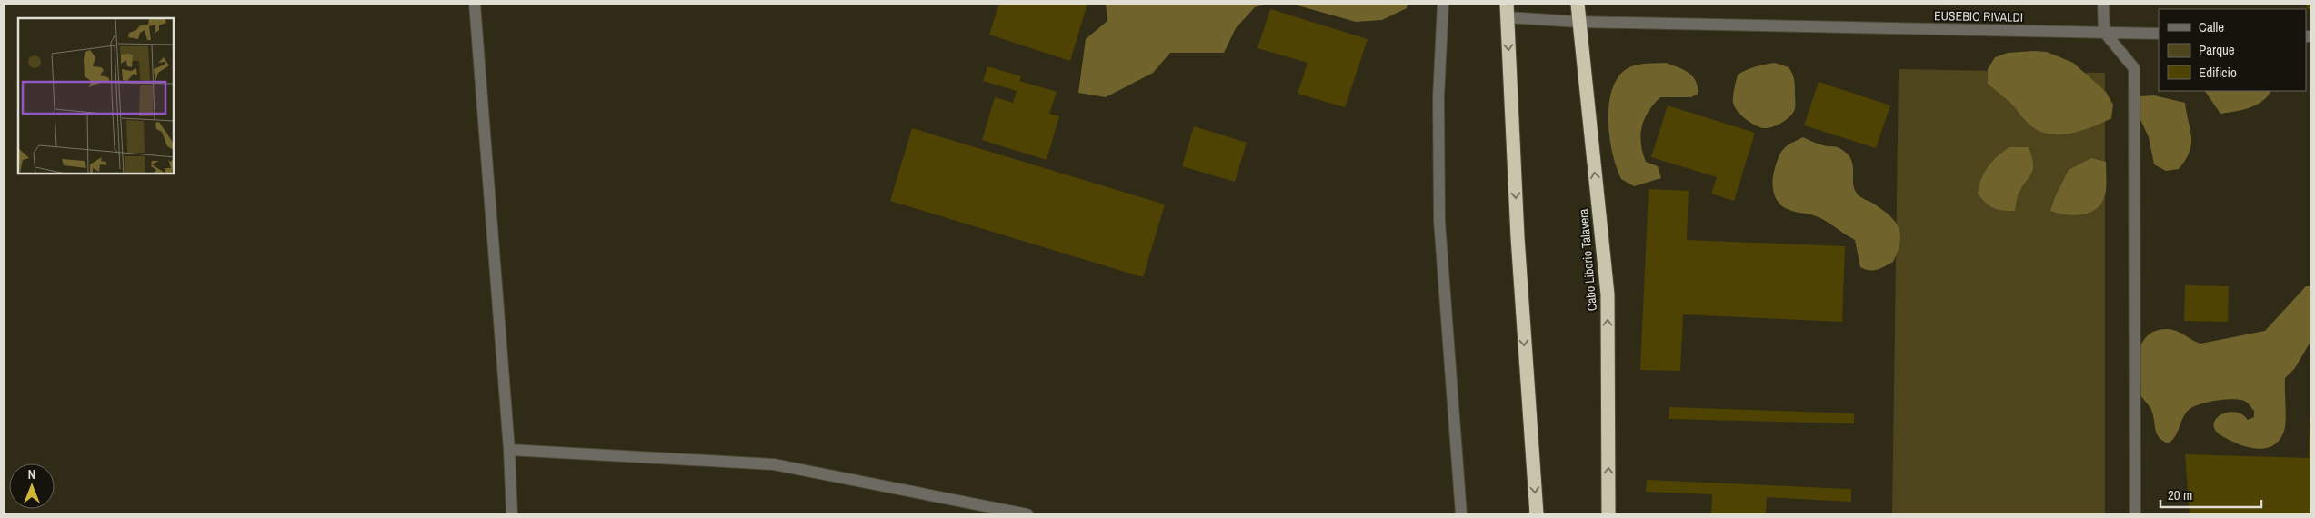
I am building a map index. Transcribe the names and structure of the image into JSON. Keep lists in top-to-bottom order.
{
  "streets": {
    "highway": ["Cabo Liborio Talavera"],
    "street": ["EUSEBIO RIVALDI"]
  },
  "crossings": [
    ["EUSEBIO RIVALDI", "Cabo Liborio Talavera"]
  ],
  "legend": ["Calle", "Parque", "Edificio"],
  "scale_bar": "20 m",
  "north": "top"
}
